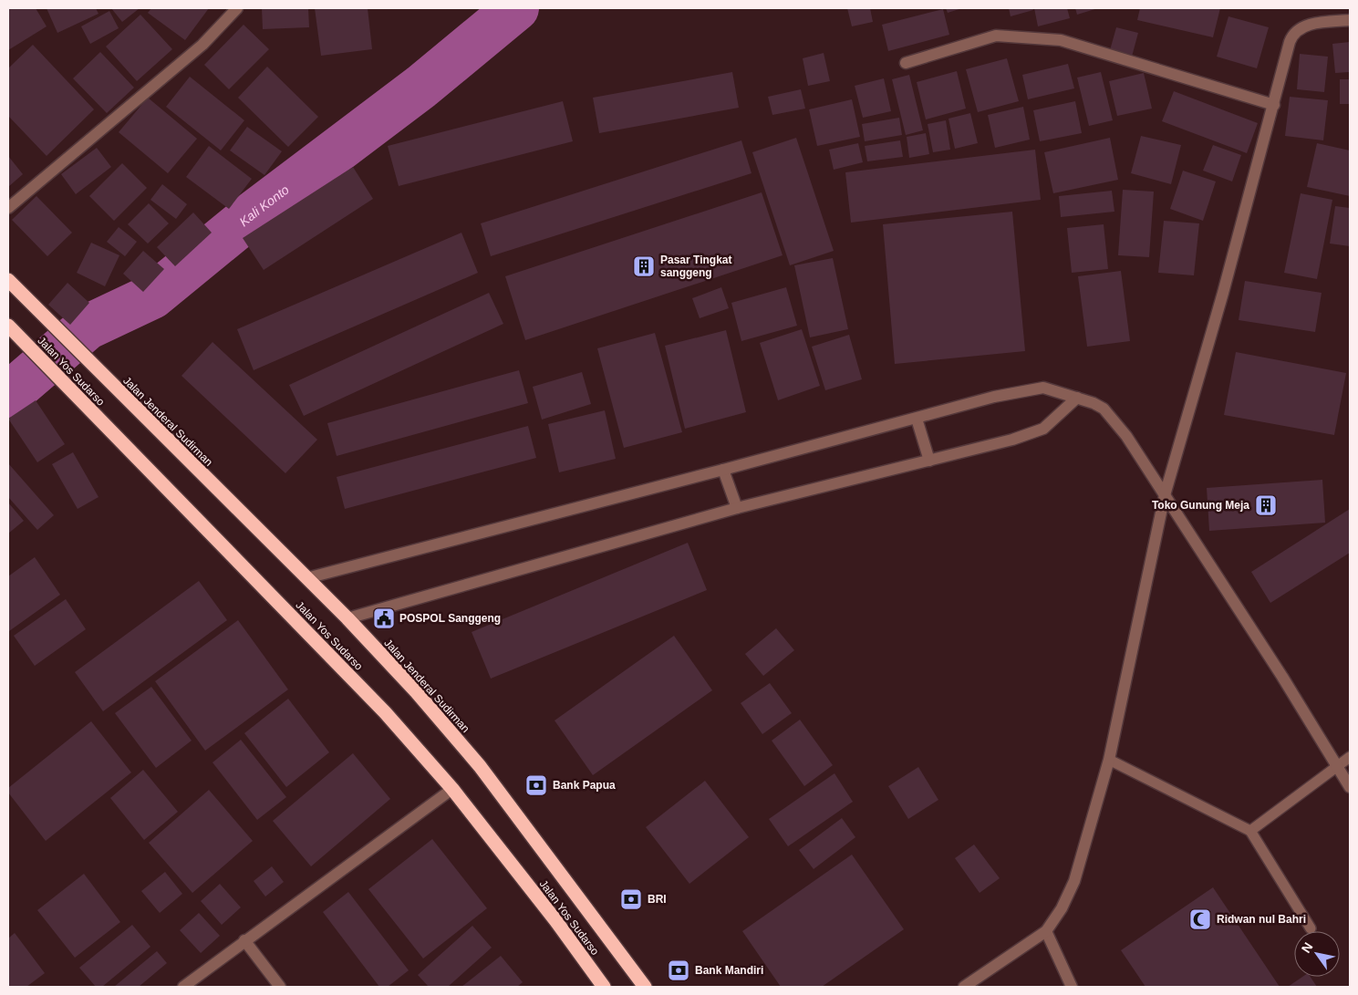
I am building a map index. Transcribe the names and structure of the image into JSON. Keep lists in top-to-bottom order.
{
  "streets": {
    "highway": ["Jalan Yos Sudarso", "Jalan Jenderal Sudirman"]
  },
  "crossings": [
    ["Jalan Yos Sudarso", "Jalan Jenderal Sudirman"]
  ],
  "water": ["Kali Konto"],
  "places": {
    "building": ["Pasar Tingkat sanggeng", "Toko Gunung Meja"],
    "public building": ["POSPOL Sanggeng"],
    "bank": ["Bank Papua", "BRI", "Bank Mandiri"],
    "mosque": ["Ridwan nul Bahri"]
  },
  "north": "top left"
}
